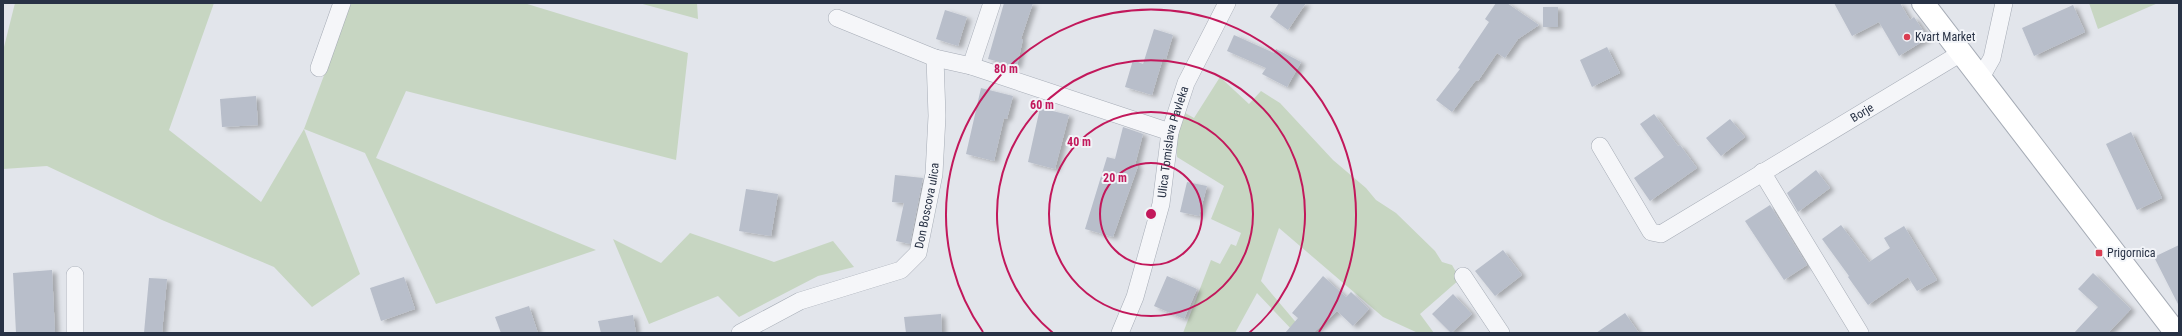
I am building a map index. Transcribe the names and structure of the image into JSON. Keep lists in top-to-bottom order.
{
  "streets": {
    "street": ["Borje", "Ulica Tomislava Pavleka", "Don Boscova ulica"]
  },
  "places": {
    "other": ["Kvart Market"],
    "transit": ["Prigornica"]
  },
  "rings": [
    "80 m",
    "60 m",
    "40 m",
    "20 m"
  ]
}
